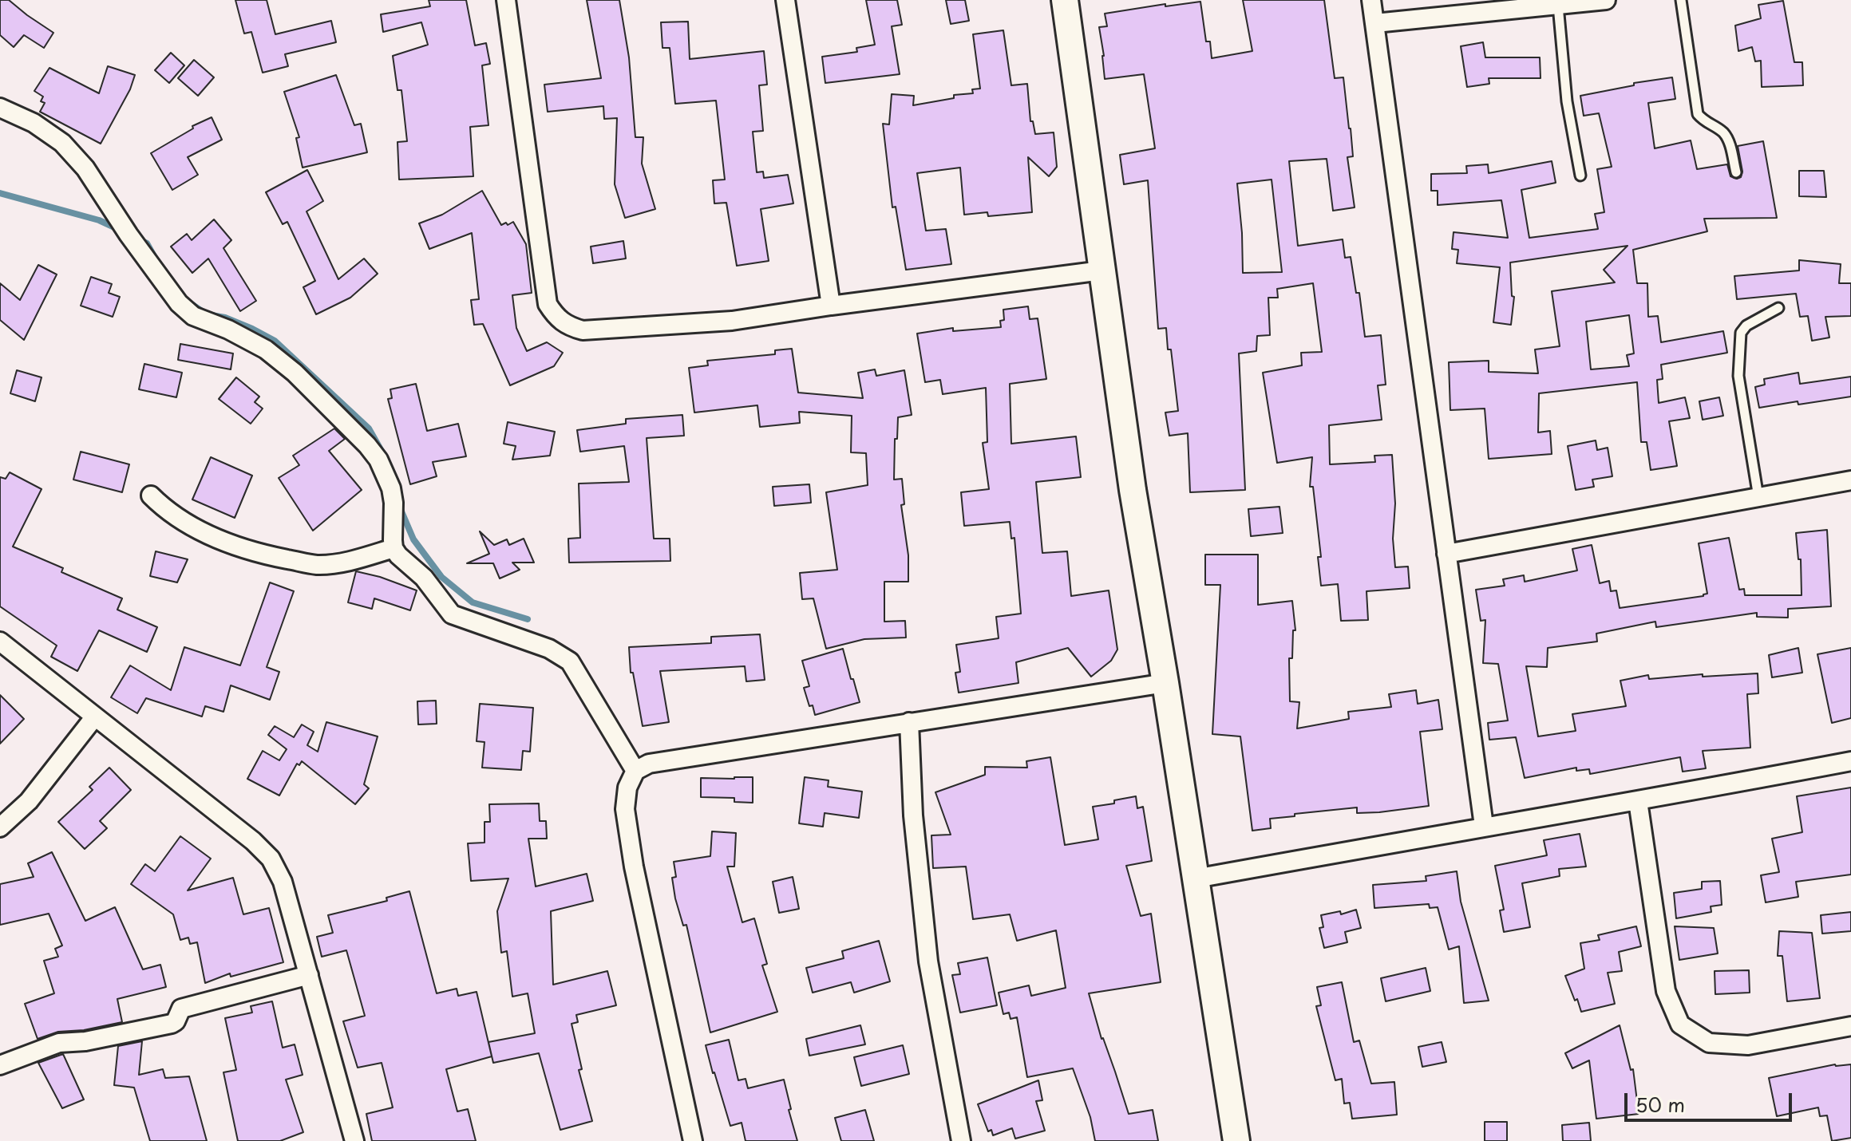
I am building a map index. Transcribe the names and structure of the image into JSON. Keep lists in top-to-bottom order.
{
  "scale_bar": "50 m"
}
